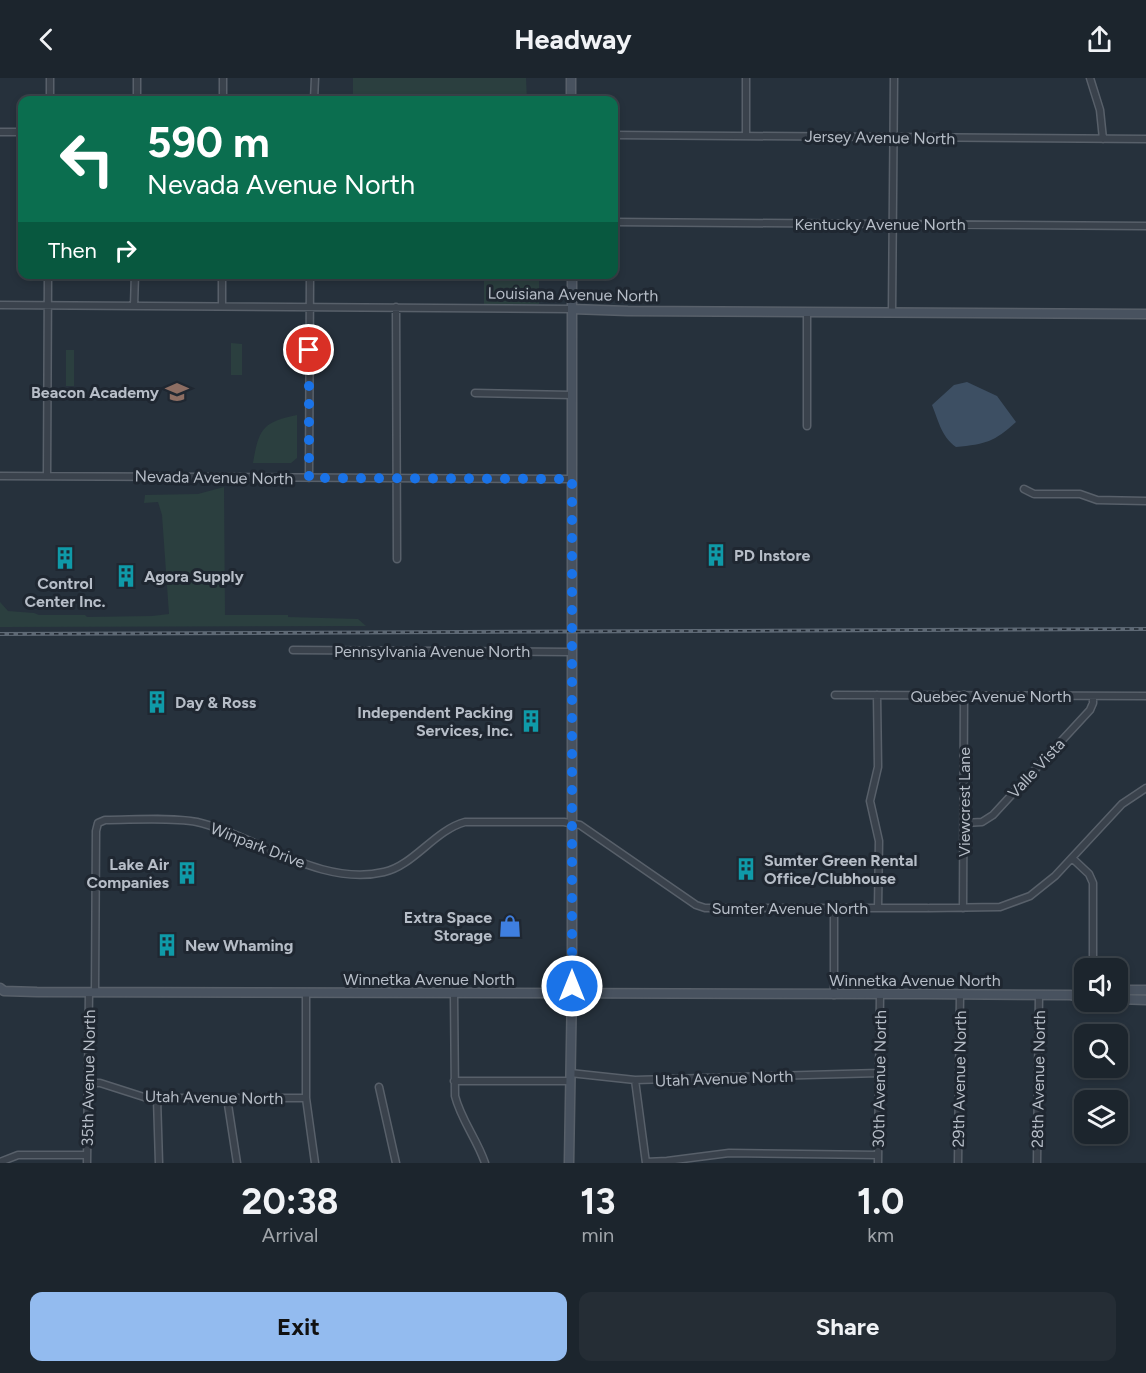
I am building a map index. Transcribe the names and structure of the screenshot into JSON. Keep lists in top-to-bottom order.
{
  "streets": {
    "street": [
      "Jersey Avenue North",
      "Kentucky Avenue North",
      "Louisiana Avenue North",
      "Nevada Avenue North",
      "Pennsylvania Avenue North",
      "Quebec Avenue North",
      "Valle Vista",
      "Viewcrest Lane",
      "Winpark Drive",
      "Sumter Avenue North",
      "Winnetka Avenue North",
      "35th Avenue North",
      "Utah Avenue North",
      "30th Avenue North",
      "29th Avenue North",
      "28th Avenue North"
    ]
  },
  "crossings": [
    ["Quebec Avenue North", "Valle Vista"],
    ["Quebec Avenue North", "Viewcrest Lane"],
    ["Valle Vista", "Viewcrest Lane"],
    ["Viewcrest Lane", "Sumter Avenue North"],
    ["Winpark Drive", "Sumter Avenue North"],
    ["Winpark Drive", "Winnetka Avenue North"],
    ["Winpark Drive", "35th Avenue North"],
    ["Winnetka Avenue North", "35th Avenue North"],
    ["Winnetka Avenue North", "30th Avenue North"],
    ["Winnetka Avenue North", "29th Avenue North"],
    ["Winnetka Avenue North", "28th Avenue North"],
    ["35th Avenue North", "Utah Avenue North"],
    ["Utah Avenue North", "30th Avenue North"]
  ],
  "places": {
    "school or university": ["Beacon Academy"],
    "building": [
      "PD Instore",
      "Control Center Inc.",
      "Agora Supply",
      "Day & Ross",
      "Independent Packing Services, Inc.",
      "Sumter Green Rental Office/Clubhouse",
      "Lake Air Companies",
      "New Whaming"
    ],
    "shop": ["Extra Space Storage"]
  },
  "page": {
    "header": "Headway",
    "turn": ["590 m", "Nevada Avenue North"],
    "then": "Then",
    "eta": [
      "20:38",
      "Arrival",
      "13",
      "min",
      "1.0",
      "km"
    ],
    "buttons": ["Exit", "Share"]
  }
}
